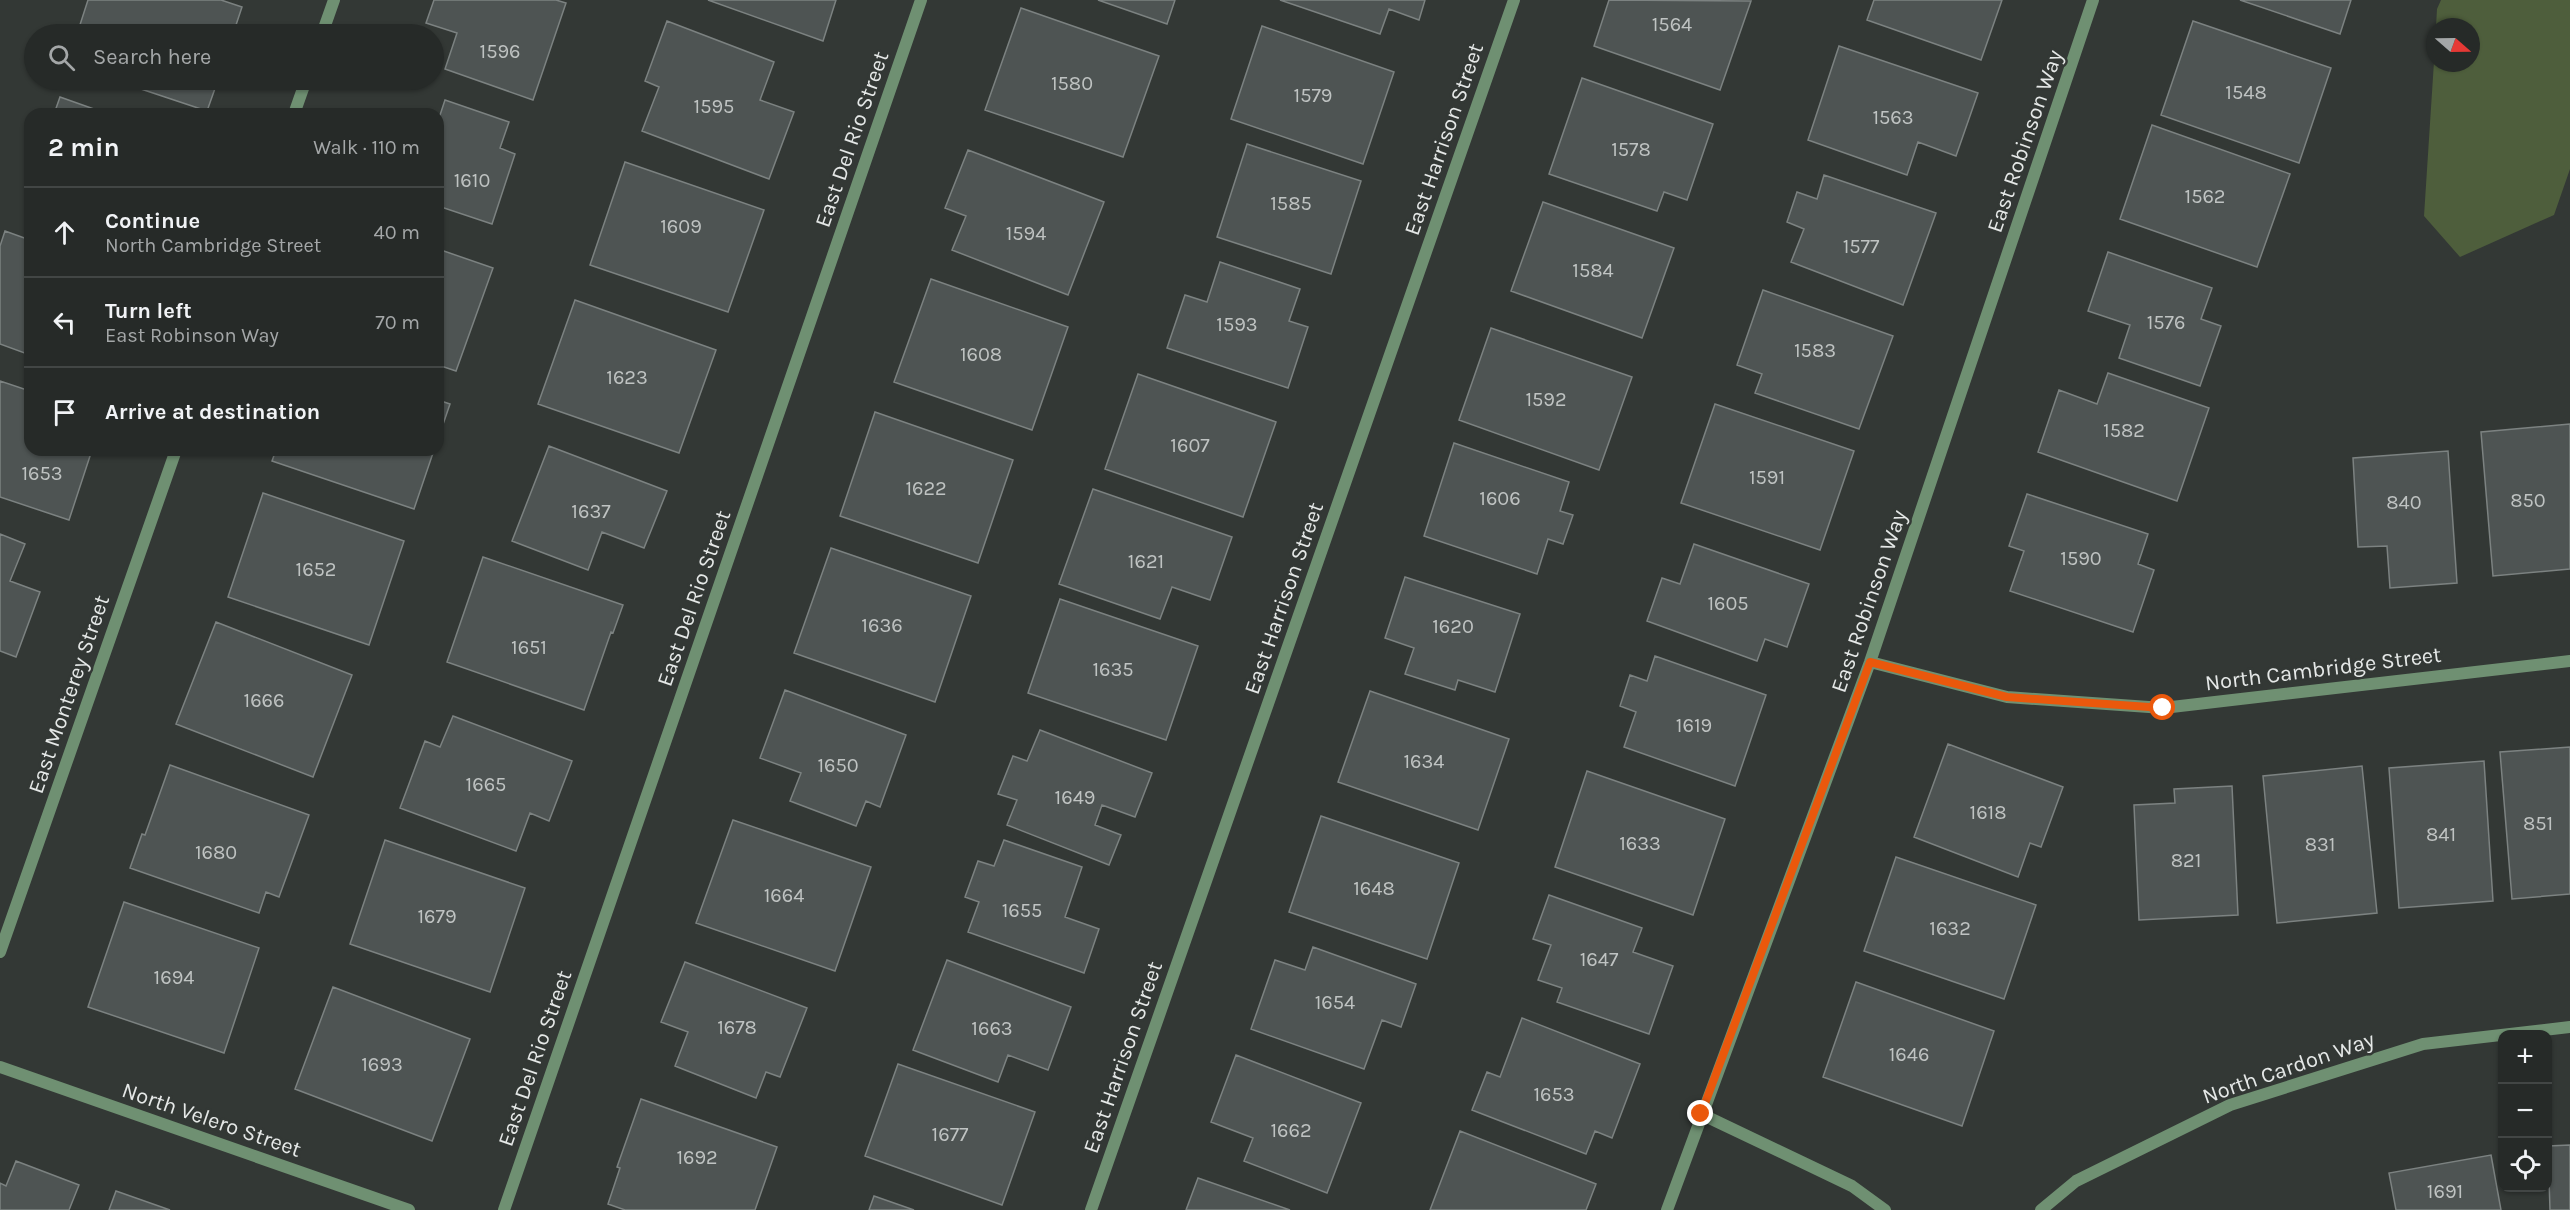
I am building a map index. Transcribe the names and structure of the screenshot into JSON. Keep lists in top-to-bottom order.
{
  "streets": {
    "street": [
      "East Del Rio Street",
      "East Harrison Street",
      "East Robinson Way",
      "North Cambridge Street",
      "East Monterey Street",
      "North Cardon Way",
      "North Velero Street"
    ]
  },
  "crossings": [
    ["East Robinson Way", "North Cambridge Street"]
  ],
  "house_numbers": [
    "1564",
    "1596",
    "1580",
    "1548",
    "1579",
    "1595",
    "1563",
    "1578",
    "1610",
    "1562",
    "1585",
    "1609",
    "1594",
    "1577",
    "1584",
    "1576",
    "1593",
    "1583",
    "1608",
    "1623",
    "1592",
    "1582",
    "1607",
    "1653",
    "1591",
    "1622",
    "1606",
    "850",
    "840",
    "1637",
    "1590",
    "1621",
    "1652",
    "1605",
    "1636",
    "1620",
    "1651",
    "1635",
    "1666",
    "1619",
    "1634",
    "1650",
    "1665",
    "1649",
    "1618",
    "851",
    "841",
    "1633",
    "831",
    "1680",
    "821",
    "1648",
    "1664",
    "1655",
    "1679",
    "1632",
    "1647",
    "1694",
    "1654",
    "1678",
    "1663",
    "1646",
    "1693",
    "1653",
    "1662",
    "1677",
    "1692",
    "1691"
  ],
  "north": "right",
  "page": {
    "search": "Search here",
    "heading": ["2 min", "Walk · 110 m"],
    "list": [
      ["Continue", "North Cambridge Street", "40 m"],
      ["Turn left", "East Robinson Way", "70 m"],
      "Arrive at destination"
    ],
    "map_buttons": ["+", "−"]
  }
}
